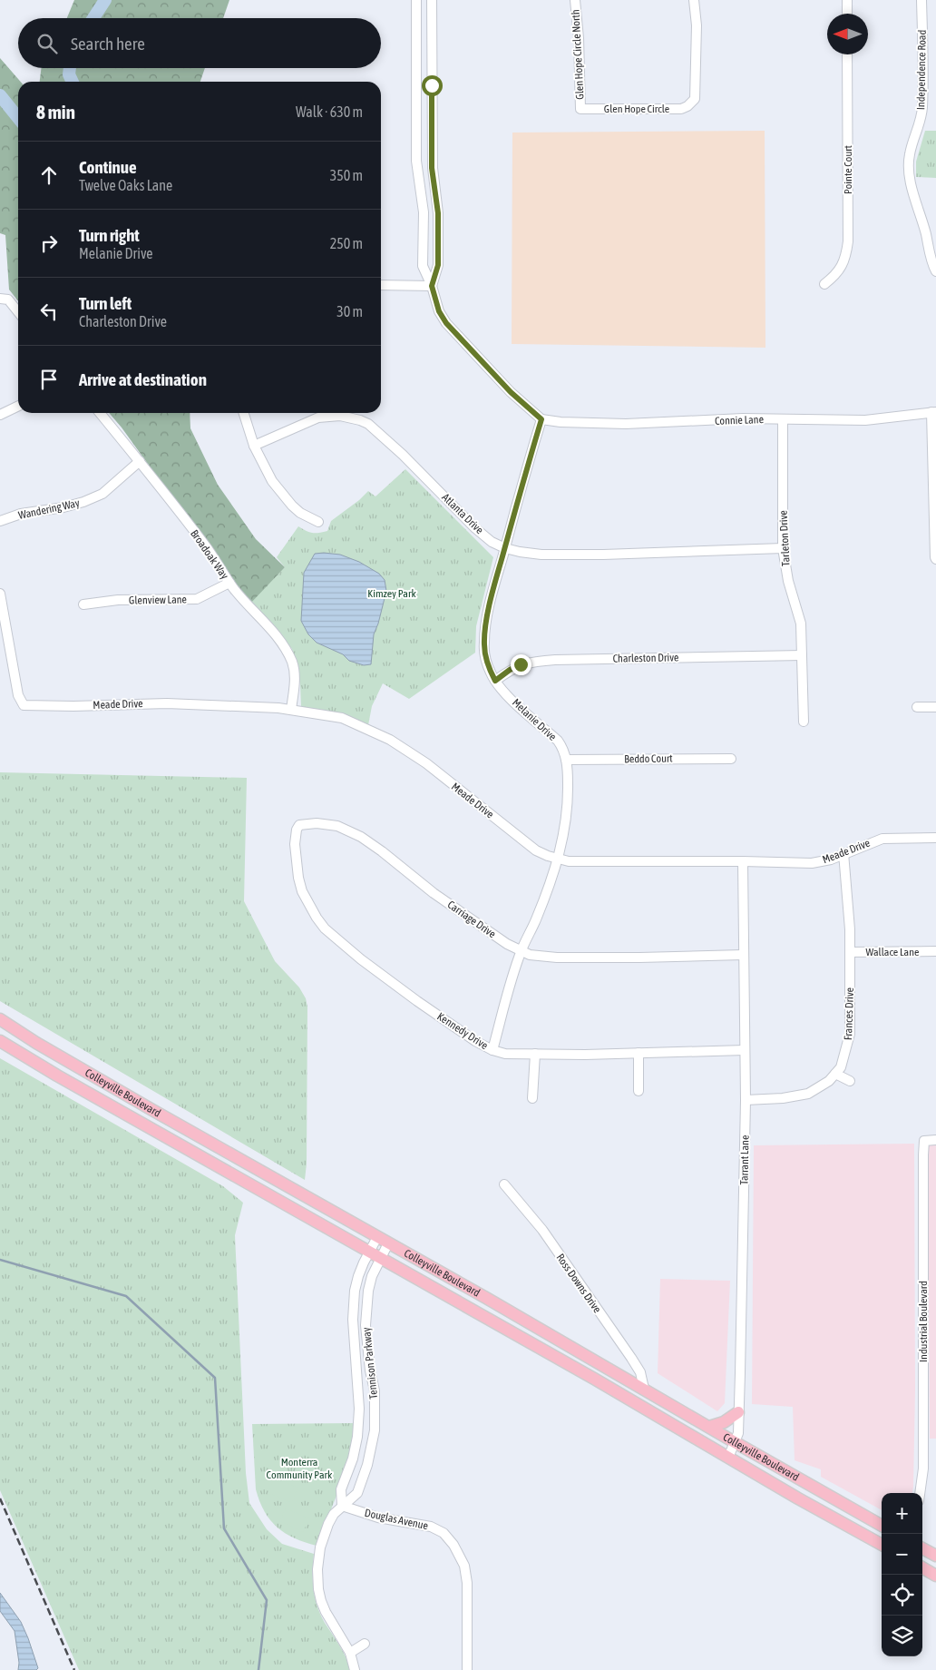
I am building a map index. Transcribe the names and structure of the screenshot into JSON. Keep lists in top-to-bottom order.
{
  "streets": {
    "main road": ["Colleyville Boulevard"],
    "street": [
      "Glen Hope Circle North",
      "Independence Road",
      "Glen Hope Circle",
      "Pointe Court",
      "Connie Lane",
      "Wandering Way",
      "Atlanta Drive",
      "Tarleton Drive",
      "Broadoak Way",
      "Glenview Lane",
      "Charleston Drive",
      "Meade Drive",
      "Melanie Drive",
      "Beddo Court",
      "Carriage Drive",
      "Wallace Lane",
      "Frances Drive",
      "Kennedy Drive",
      "Tarrant Lane",
      "Ross Downs Drive",
      "Industrial Boulevard",
      "Tennison Parkway",
      "Douglas Avenue"
    ]
  },
  "crossings": [
    ["Glen Hope Circle North", "Glen Hope Circle"],
    ["Connie Lane", "Tarleton Drive"],
    ["Connie Lane", "Melanie Drive"],
    ["Wandering Way", "Broadoak Way"],
    ["Atlanta Drive", "Tarleton Drive"],
    ["Atlanta Drive", "Melanie Drive"],
    ["Tarleton Drive", "Charleston Drive"],
    ["Broadoak Way", "Glenview Lane"],
    ["Broadoak Way", "Meade Drive"],
    ["Charleston Drive", "Melanie Drive"],
    ["Meade Drive", "Melanie Drive"],
    ["Meade Drive", "Frances Drive"],
    ["Meade Drive", "Tarrant Lane"],
    ["Melanie Drive", "Beddo Court"],
    ["Melanie Drive", "Carriage Drive"],
    ["Melanie Drive", "Kennedy Drive"],
    ["Carriage Drive", "Kennedy Drive"],
    ["Carriage Drive", "Tarrant Lane"],
    ["Wallace Lane", "Frances Drive"],
    ["Frances Drive", "Tarrant Lane"],
    ["Kennedy Drive", "Tarrant Lane"],
    ["Colleyville Boulevard", "Tarrant Lane"],
    ["Colleyville Boulevard", "Ross Downs Drive"],
    ["Colleyville Boulevard", "Tennison Parkway"],
    ["Tennison Parkway", "Douglas Avenue"]
  ],
  "parks": ["Kimzey Park", "Monterra Community Park"],
  "north": "left",
  "page": {
    "search": "Search here",
    "heading": ["8 min", "Walk · 630 m"],
    "list": [
      ["Continue", "Twelve Oaks Lane", "350 m"],
      ["Turn right", "Melanie Drive", "250 m"],
      ["Turn left", "Charleston Drive", "30 m"],
      "Arrive at destination"
    ],
    "map_buttons": ["+", "−"]
  }
}
